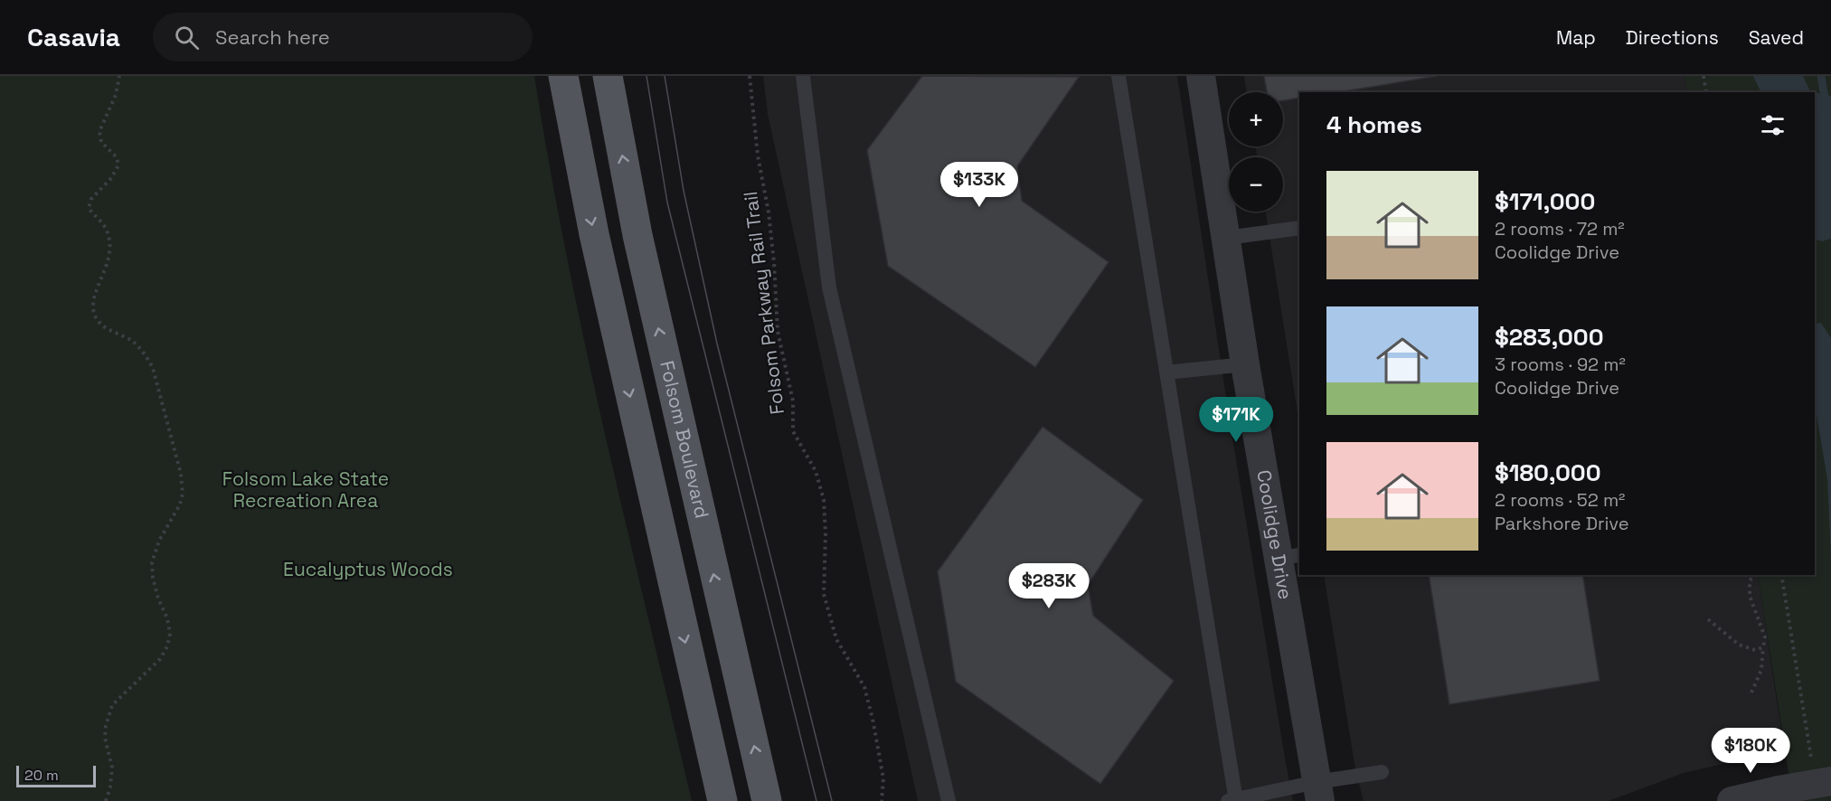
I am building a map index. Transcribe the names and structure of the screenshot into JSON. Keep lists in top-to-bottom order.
{
  "streets": {
    "main road": ["Folsom Boulevard"],
    "street": ["Coolidge Drive"],
    "path": ["Folsom Parkway Rail Trail"]
  },
  "parks": ["Folsom Lake State Recreation Area", "Eucalyptus Woods"],
  "scale_bar": "20 m",
  "page": {
    "header": "Casavia",
    "search": "Search here",
    "nav": ["Map", "Directions", "Saved"],
    "map_buttons": ["+", "−"],
    "heading": "4 homes",
    "list": [
      {
        "name": "$171,000",
        "note": "2 rooms · 72 m² · Coolidge Drive"
      },
      {
        "name": "$283,000",
        "note": "3 rooms · 92 m² · Coolidge Drive"
      },
      {
        "name": "$180,000",
        "note": "2 rooms · 52 m² · Parkshore Drive"
      }
    ],
    "price": [
      "$133K",
      "$171K",
      "$283K",
      "$180K"
    ],
    "scale": "20 m"
  }
}
